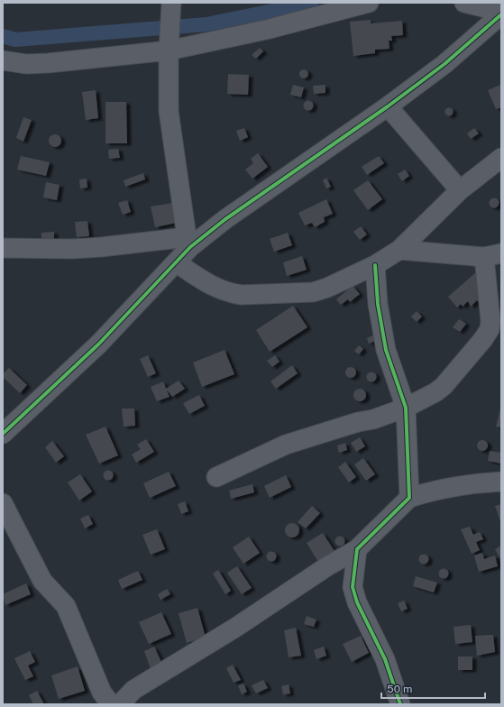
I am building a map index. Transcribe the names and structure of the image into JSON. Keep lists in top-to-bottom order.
{
  "scale_bar": "50 m"
}
